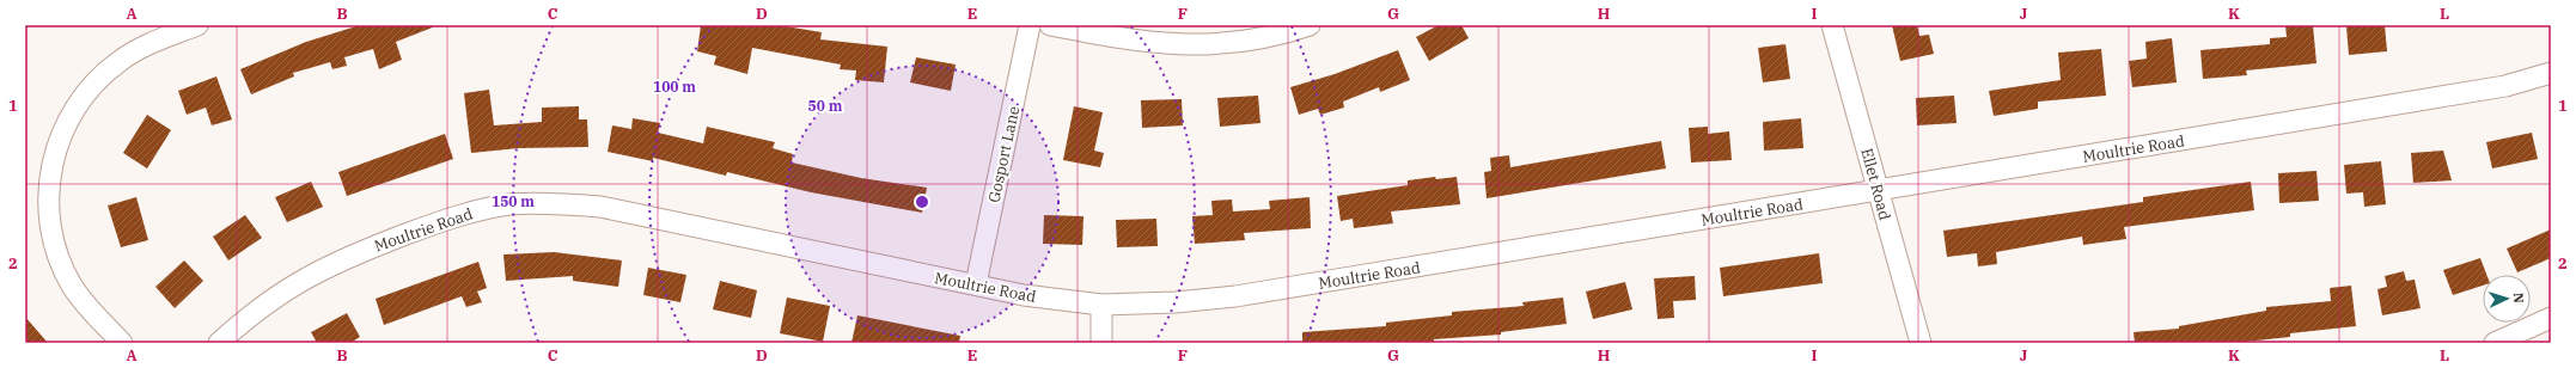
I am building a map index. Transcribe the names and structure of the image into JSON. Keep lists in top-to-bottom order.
{
  "streets": {
    "street": ["Moultrie Road", "Gosport Lane", "Ellet Road"]
  },
  "crossings": [
    ["Moultrie Road", "Gosport Lane"],
    ["Moultrie Road", "Ellet Road"]
  ],
  "north": "right",
  "grid": {
    "columns": [
      "A",
      "B",
      "C",
      "D",
      "E",
      "F",
      "G",
      "H",
      "I",
      "J",
      "K",
      "L"
    ],
    "rows": ["1", "2"]
  },
  "rings": ["100 m", "50 m", "150 m"]
}
